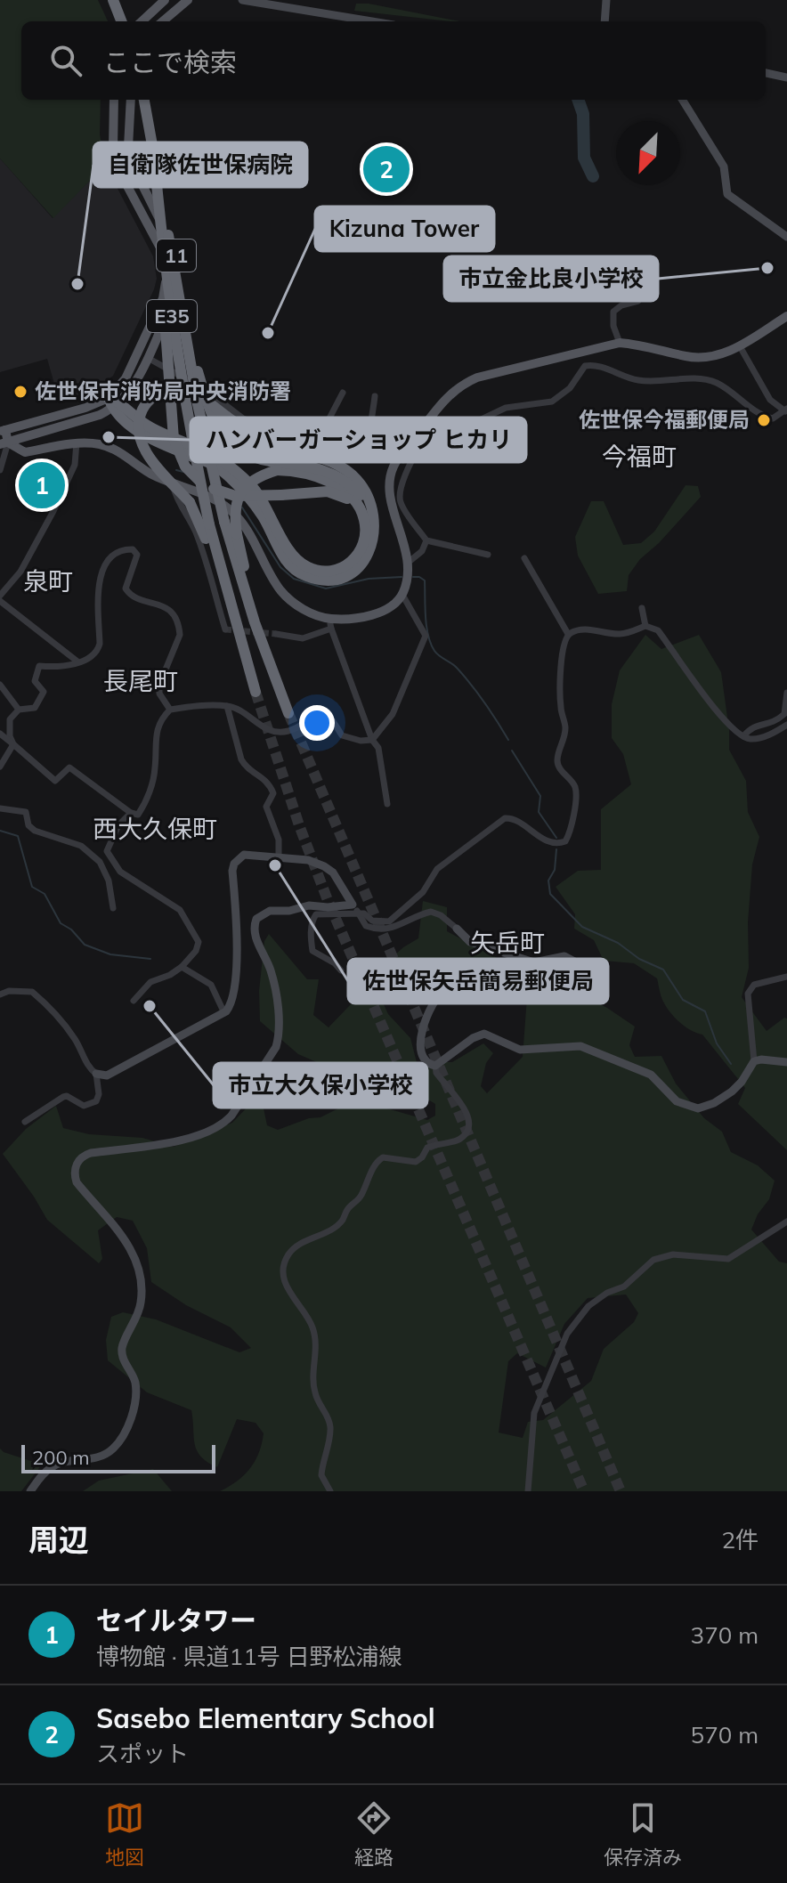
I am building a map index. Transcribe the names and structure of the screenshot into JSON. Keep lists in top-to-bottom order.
{
  "streets": {
    "highway": ["E35"],
    "main road": ["11"]
  },
  "districts": [
    "今福町",
    "泉町",
    "長尾町",
    "西大久保町",
    "矢岳町"
  ],
  "places": [
    "市立金比良小学校",
    "自衛隊佐世保病院",
    "Kizuna Tower",
    "佐世保市消防局中央消防署",
    "佐世保今福郵便局",
    "ハンバーガーショップ ヒカリ",
    "佐世保矢岳簡易郵便局",
    "市立大久保小学校"
  ],
  "scale_bar": "200 m",
  "north": "bottom left",
  "page": {
    "search": "ここで検索",
    "pins": ["2", "1"],
    "scale": "200 m",
    "heading": ["周辺", "2件"],
    "list": [
      {
        "mark": "1",
        "name": "セイルタワー",
        "note": "博物館 · 県道11号 日野松浦線",
        "value": "370 m"
      },
      {
        "mark": "2",
        "name": "Sasebo Elementary School",
        "note": "スポット",
        "value": "570 m"
      }
    ],
    "nav": ["地図", "経路", "保存済み"]
  }
}
